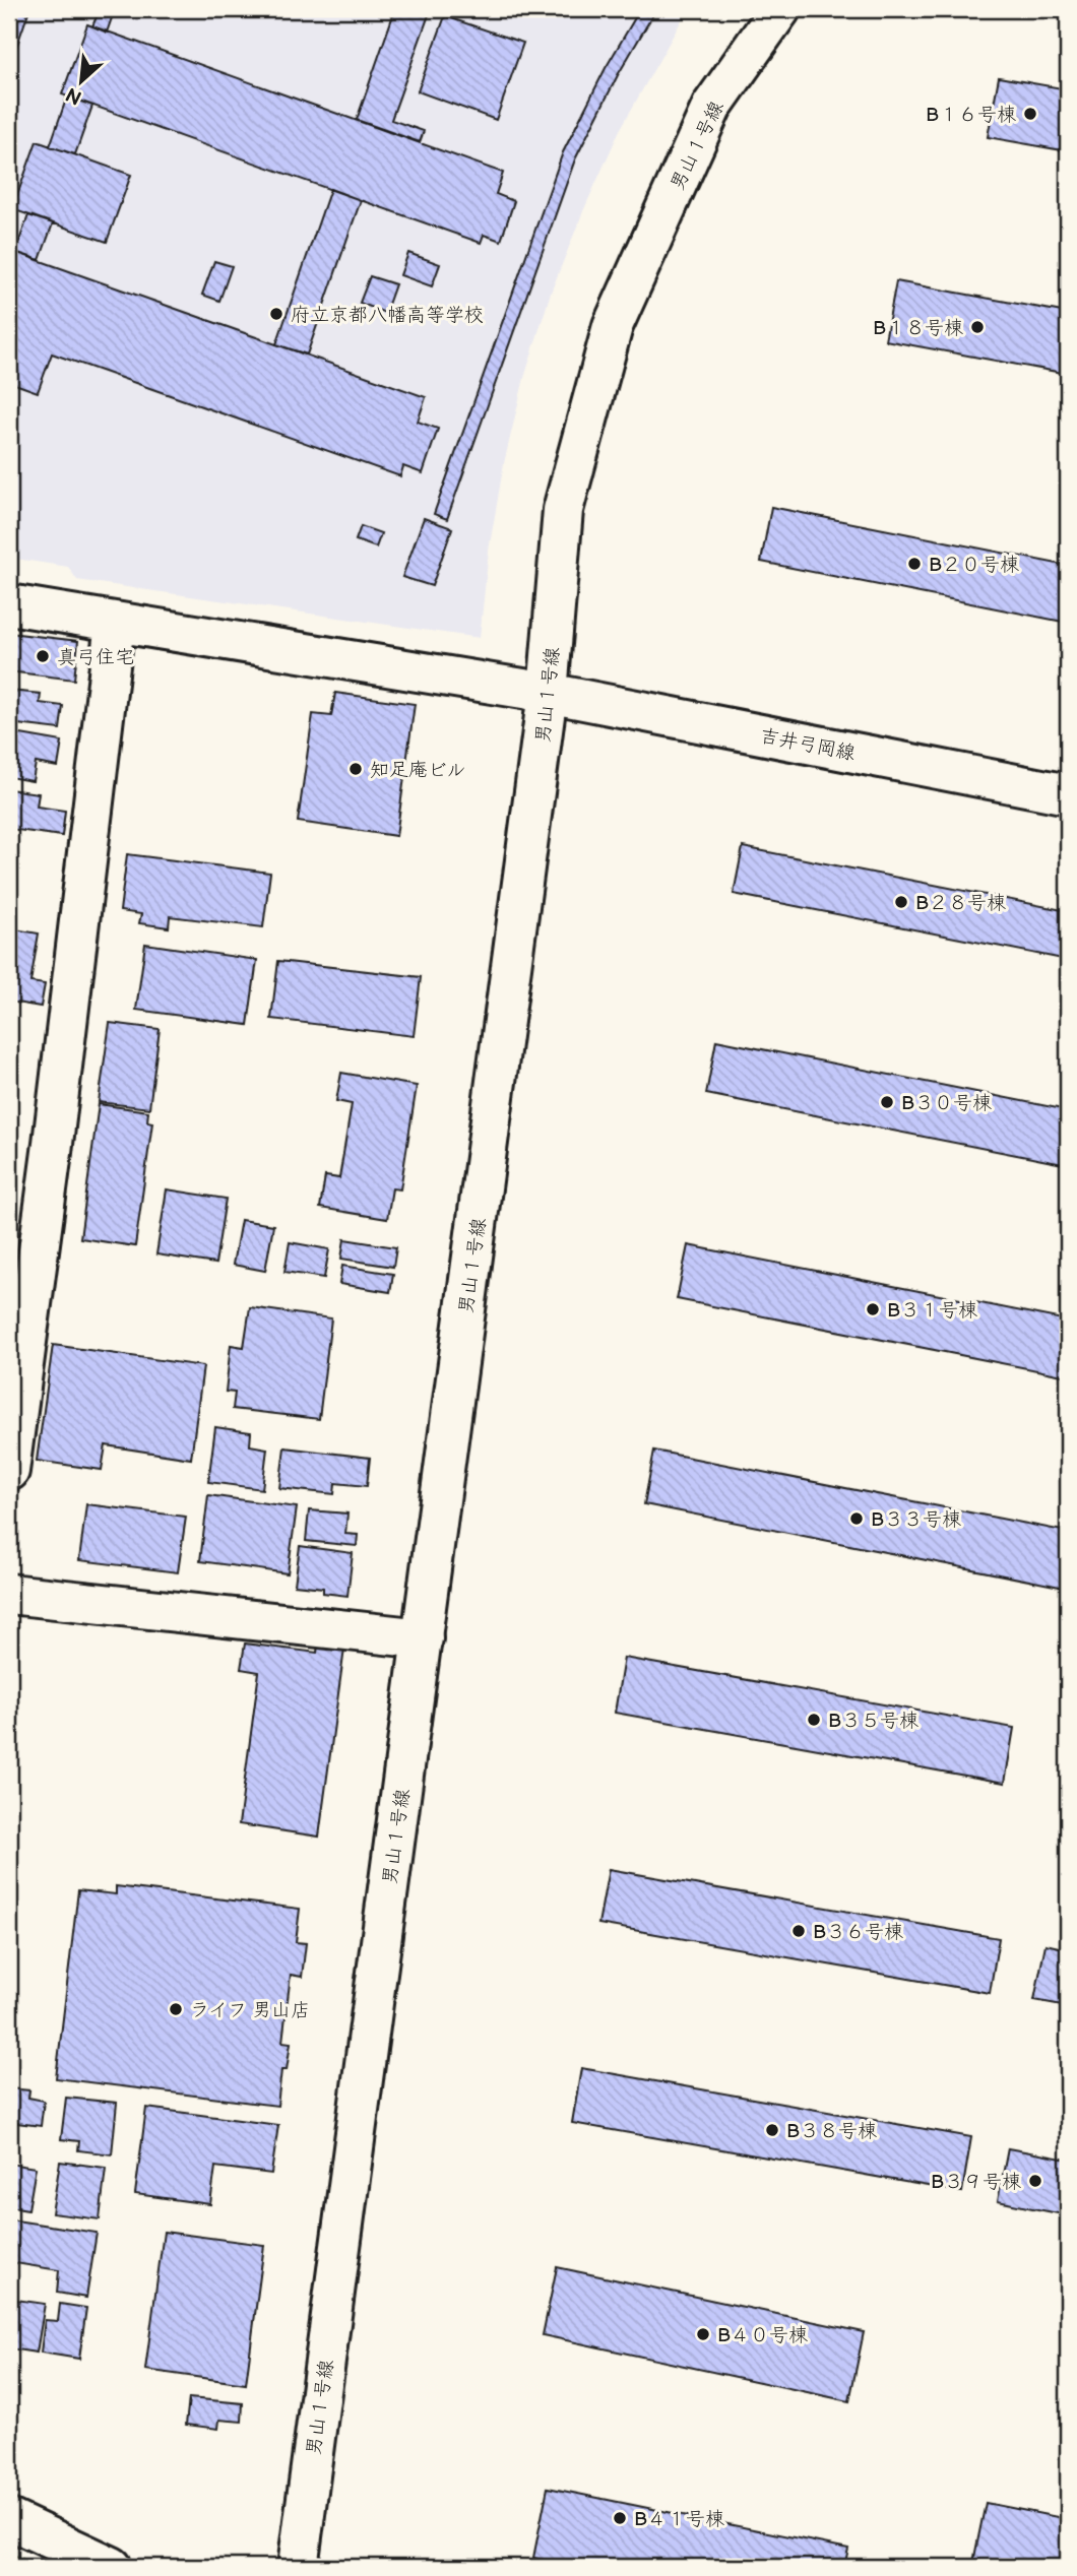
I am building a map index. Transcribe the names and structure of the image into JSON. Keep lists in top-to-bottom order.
{
  "streets": {
    "street": ["男山１号線", "吉井弓岡線"]
  },
  "crossings": [
    ["男山１号線", "吉井弓岡線"]
  ],
  "places": [
    "B１６号棟",
    "府立京都八幡高等学校",
    "B１８号棟",
    "B２０号棟",
    "真弓住宅",
    "知足庵ビル",
    "B２８号棟",
    "B３０号棟",
    "B３１号棟",
    "B３３号棟",
    "B３５号棟",
    "B３６号棟",
    "ライフ 男山店",
    "B３８号棟",
    "B３９号棟",
    "B４０号棟",
    "B４１号棟"
  ],
  "north": "bottom left"
}
